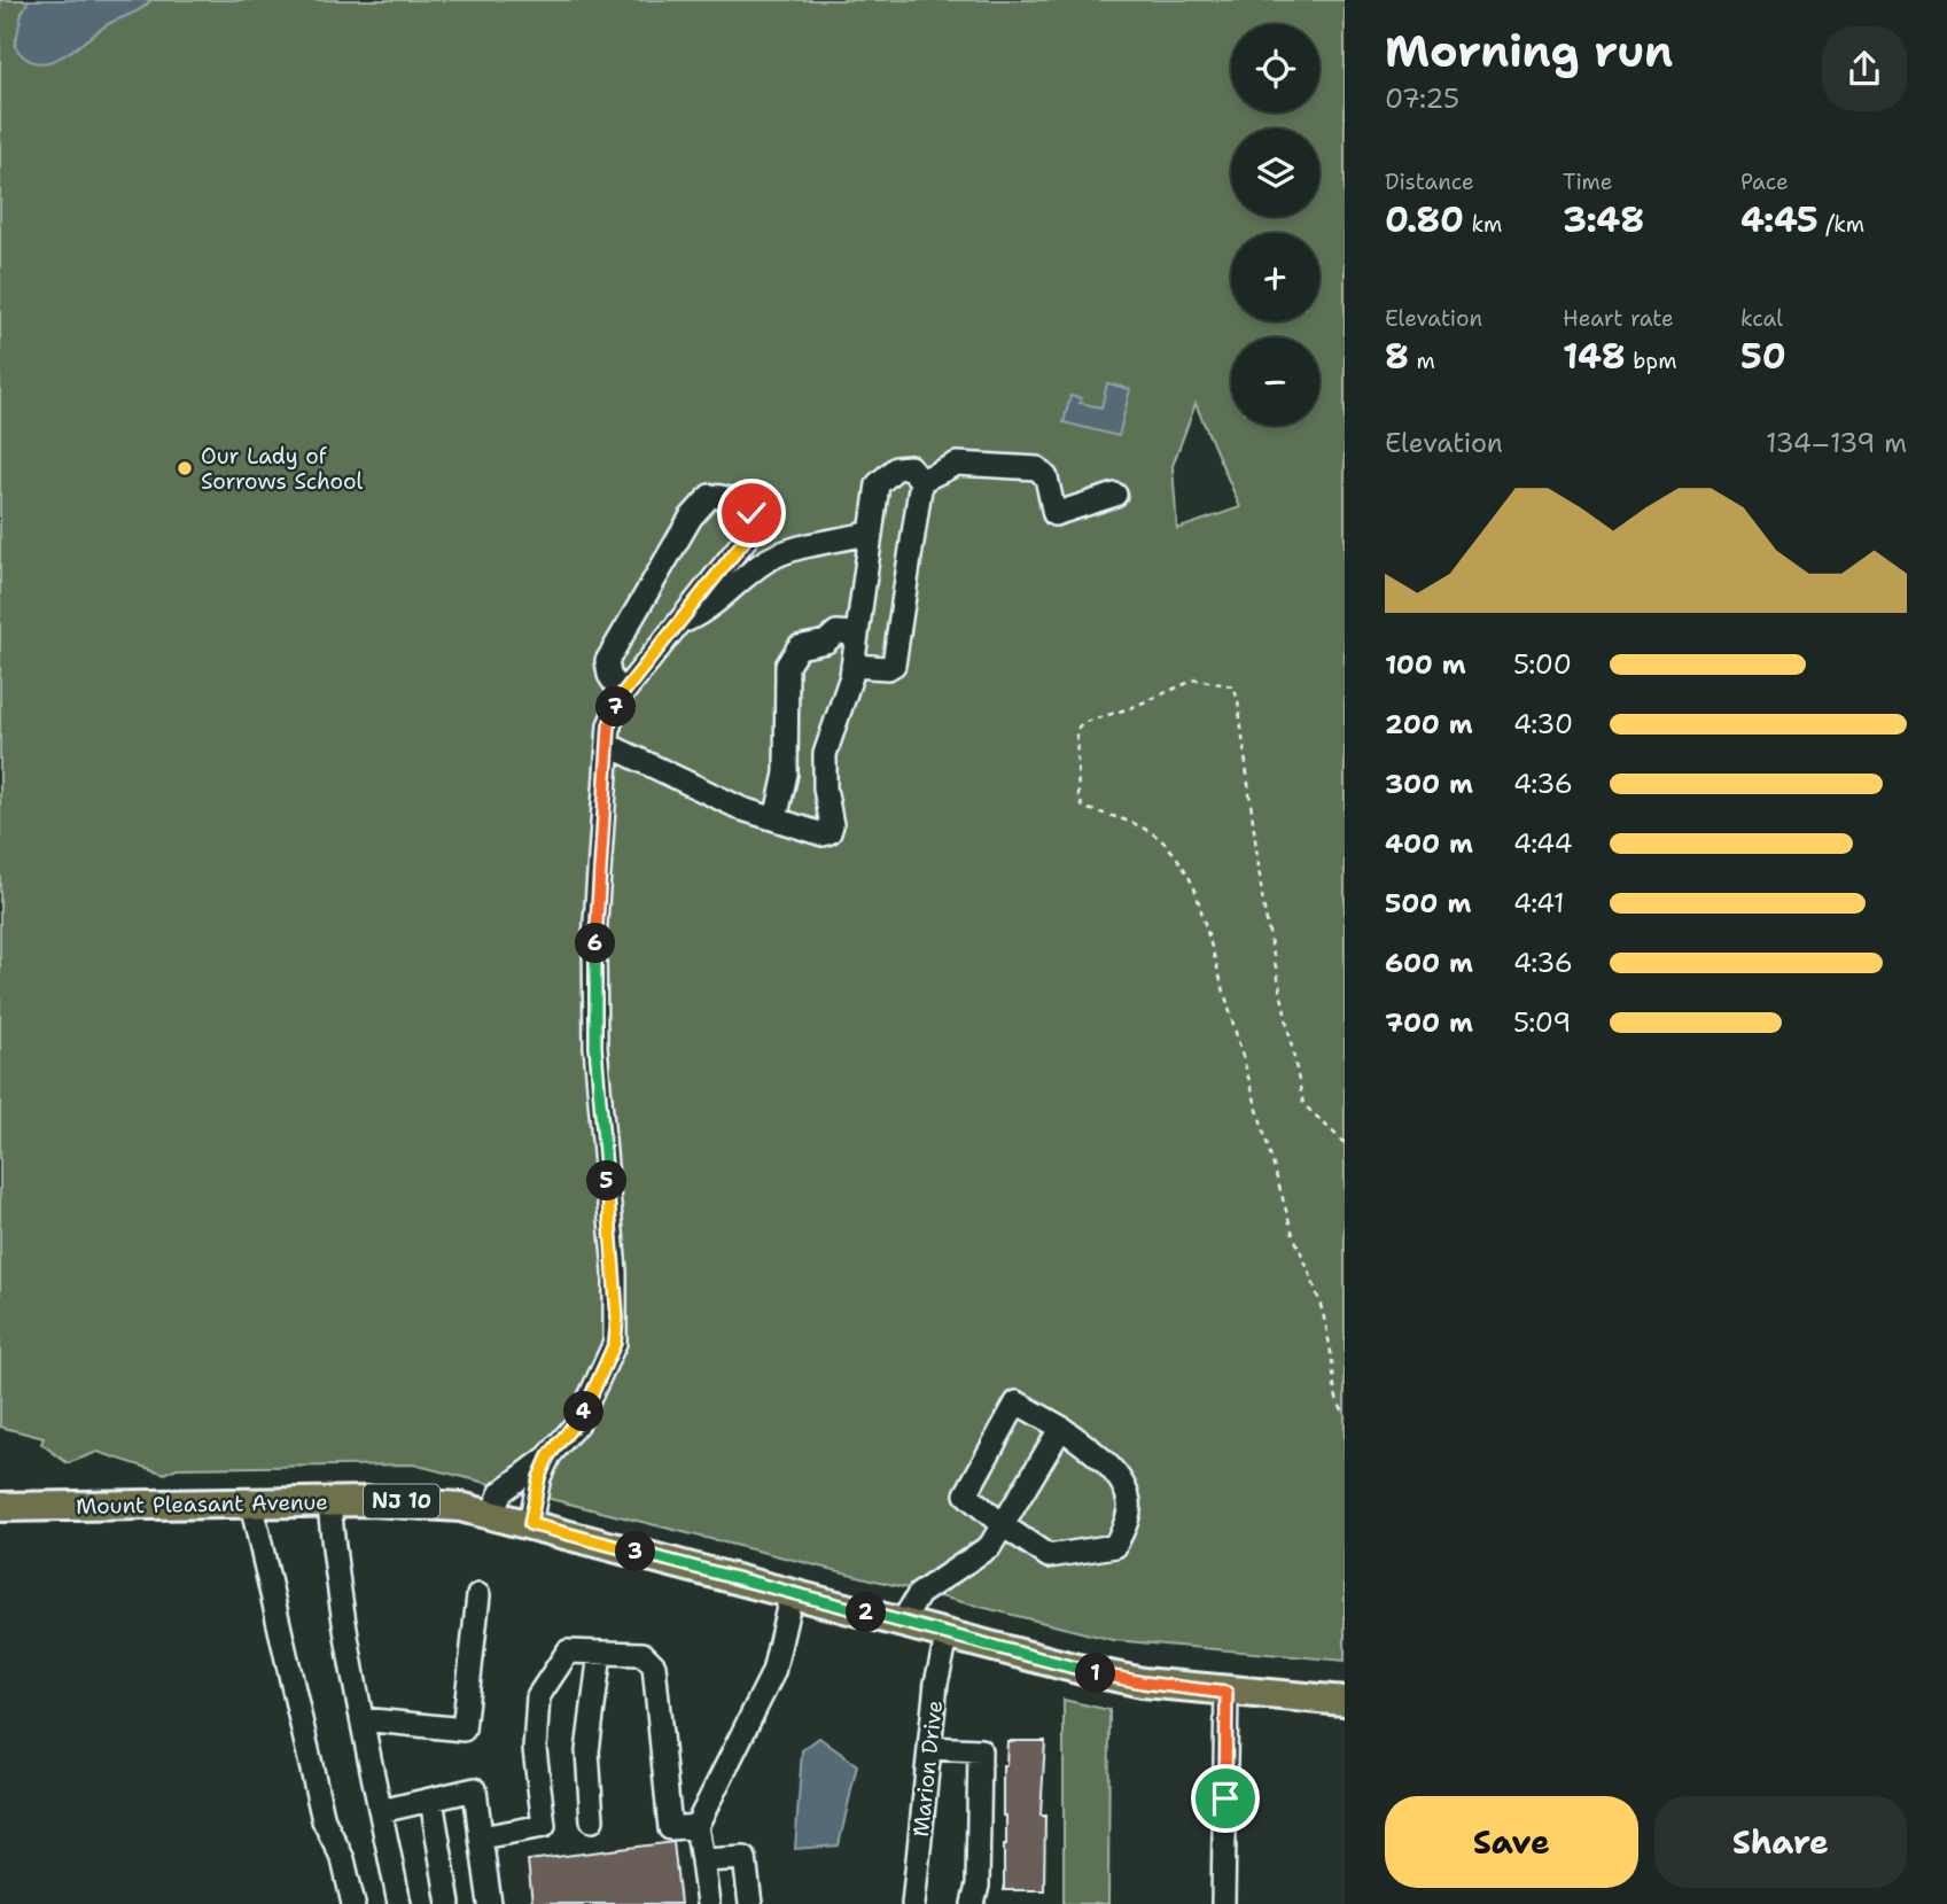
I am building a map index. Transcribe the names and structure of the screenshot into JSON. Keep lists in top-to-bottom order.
{
  "streets": {
    "main road": ["NJ 10", "Mount Pleasant Avenue"],
    "street": ["Marion Drive"]
  },
  "crossings": [
    ["Mount Pleasant Avenue", "Marion Drive"]
  ],
  "places": ["Our Lady of Sorrows School"],
  "page": {
    "heading": ["Morning run", "07:25"],
    "map_buttons": ["+", "−"],
    "stats": [
      ["Distance", "0.80 km"],
      ["Time", "3:48"],
      ["Pace", "4:45 /km"],
      ["Elevation", "8 m"],
      ["Heart rate", "148 bpm"],
      ["kcal", "50"]
    ],
    "chart": ["Elevation", "134–139 m"],
    "list": [
      {
        "name": "100 m",
        "note": "5:00"
      },
      {
        "name": "200 m",
        "note": "4:30"
      },
      {
        "name": "300 m",
        "note": "4:36"
      },
      {
        "name": "400 m",
        "note": "4:44"
      },
      {
        "name": "500 m",
        "note": "4:41"
      },
      {
        "name": "600 m",
        "note": "4:36"
      },
      {
        "name": "700 m",
        "note": "5:09"
      }
    ],
    "pins": [
      "7",
      "6",
      "5",
      "4",
      "3",
      "2",
      "1"
    ],
    "buttons": ["Save", "Share"]
  }
}
